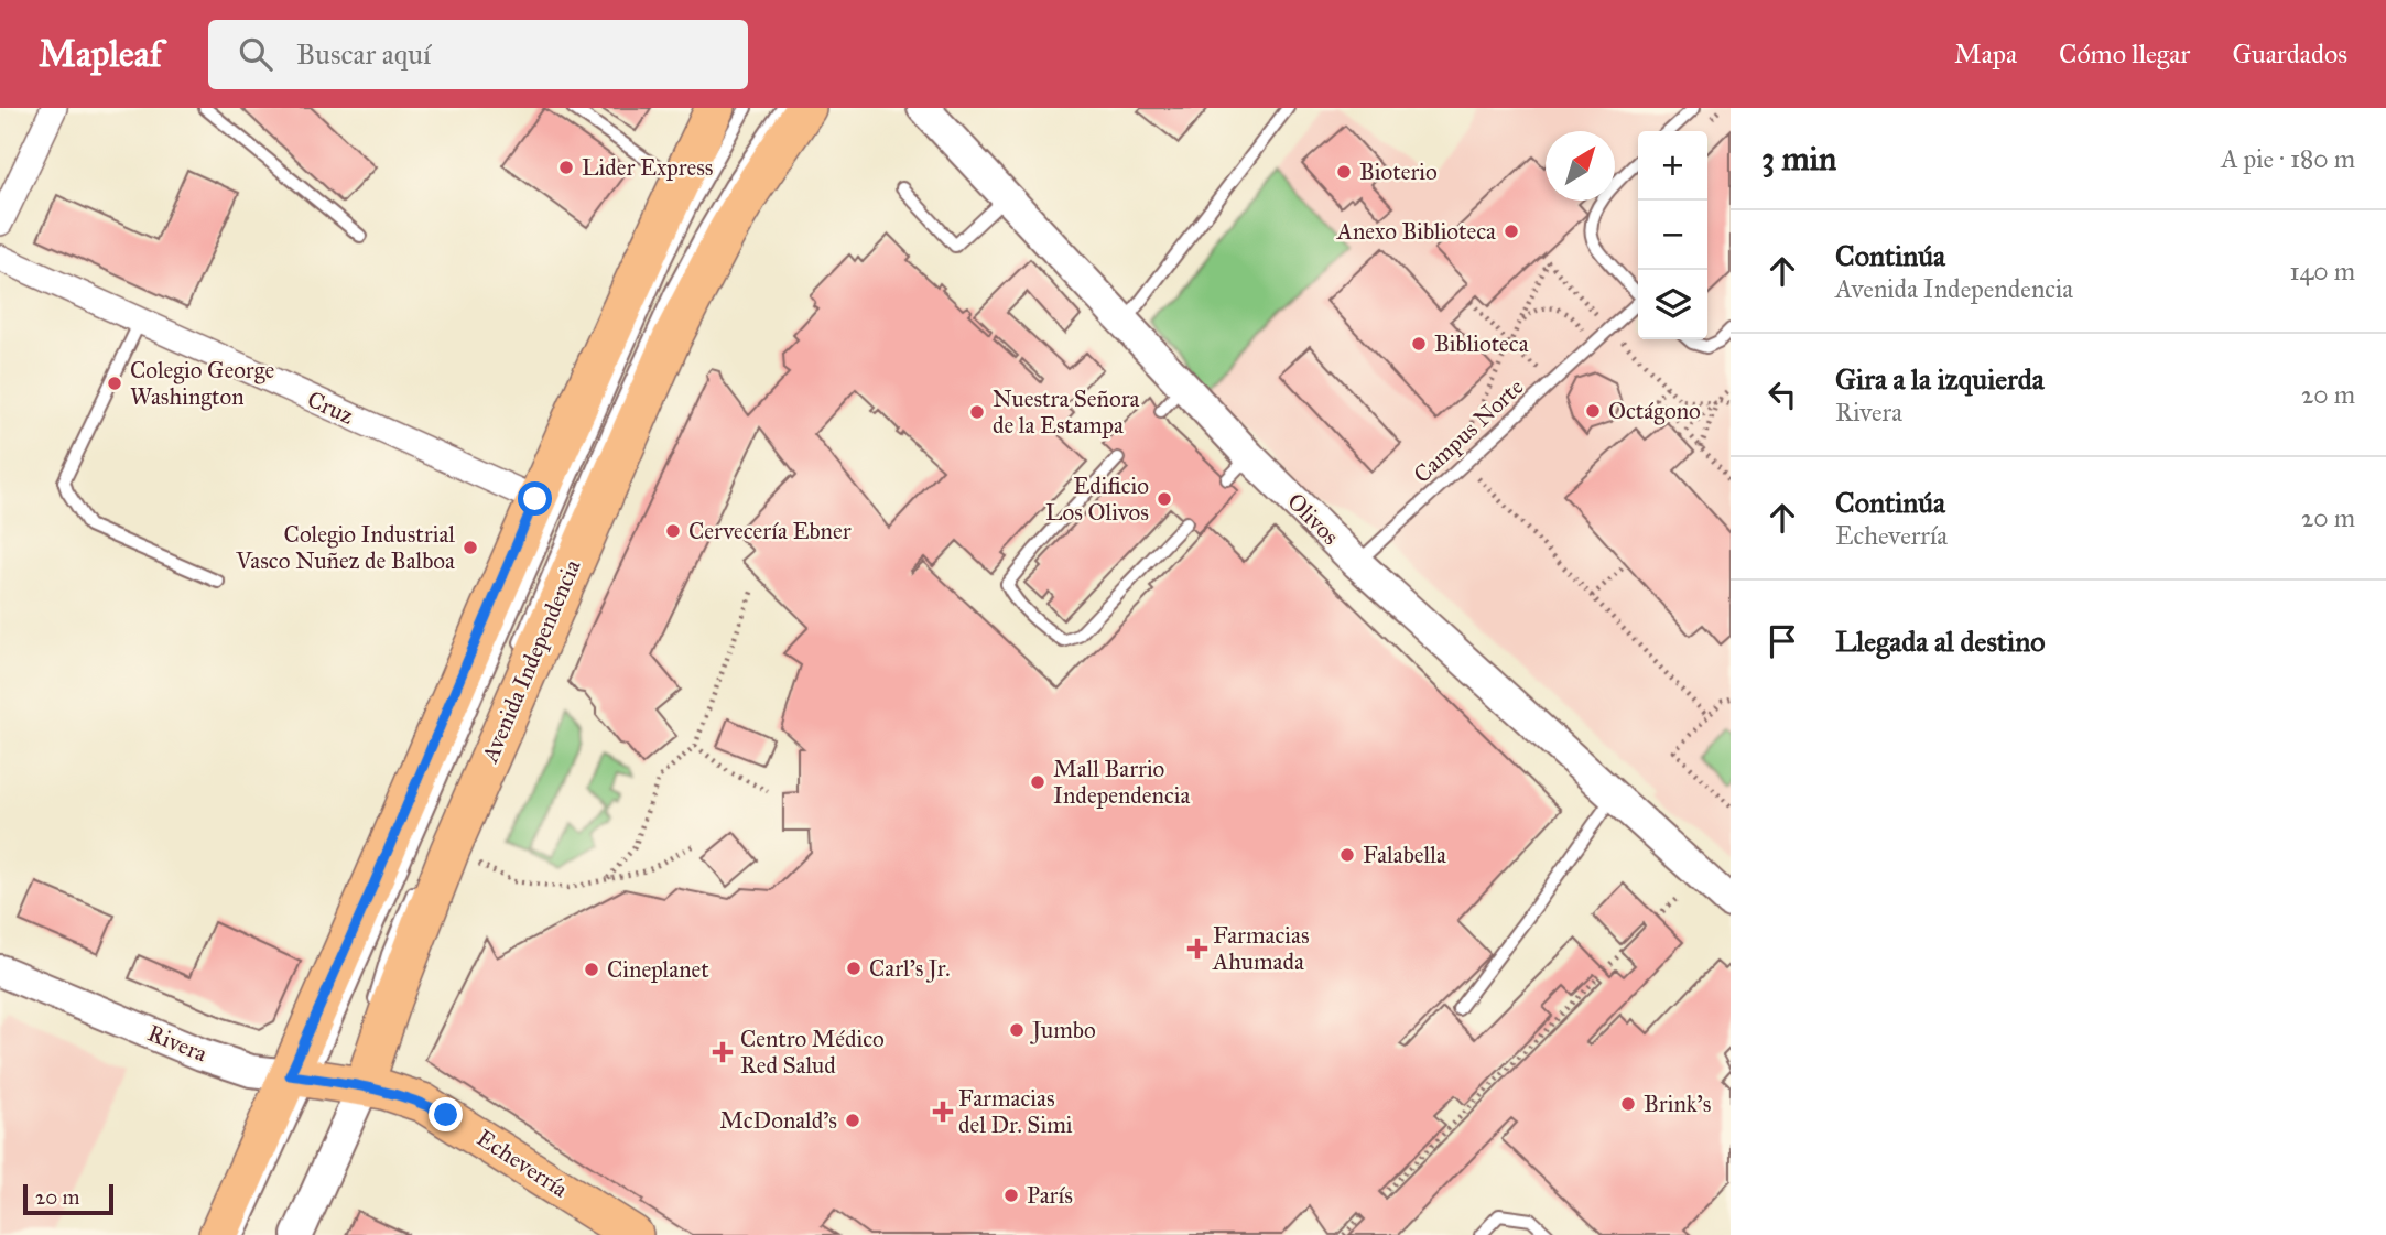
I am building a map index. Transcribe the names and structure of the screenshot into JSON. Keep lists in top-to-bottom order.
{
  "streets": {
    "main road": ["Avenida Independencia", "Rivera", "Echeverría"],
    "street": ["Cruz", "Olivos"],
    "lane": ["Campus Norte"]
  },
  "crossings": [
    ["Campus Norte", "Olivos"],
    ["Avenida Independencia", "Rivera"],
    ["Avenida Independencia", "Echeverría"],
    ["Rivera", "Echeverría"]
  ],
  "places": {
    "other": [
      "Lider Express",
      "Bioterio",
      "Anexo Biblioteca",
      "Biblioteca",
      "Colegio George Washington",
      "Octágono",
      "Nuestra Señora de la Estampa",
      "Edificio Los Olivos",
      "Cervecería Ebner",
      "Colegio Industrial Vasco Nuñez de Balboa",
      "Mall Barrio Independencia",
      "Falabella",
      "Carl's Jr.",
      "Cineplanet",
      "Jumbo",
      "Brink's",
      "McDonald's",
      "París"
    ],
    "health": ["Farmacias Ahumada", "Centro Médico Red Salud", "Farmacias del Dr. Simi"]
  },
  "scale_bar": "20 m",
  "north": "top right",
  "page": {
    "header": "Mapleaf",
    "search": "Buscar aquí",
    "nav": ["Mapa", "Cómo llegar", "Guardados"],
    "heading": ["3 min", "A pie · 180 m"],
    "map_buttons": ["+", "−"],
    "list": [
      ["Continúa", "Avenida Independencia", "140 m"],
      ["Gira a la izquierda", "Rivera", "20 m"],
      ["Continúa", "Echeverría", "20 m"],
      "Llegada al destino"
    ],
    "scale": "20 m"
  }
}
